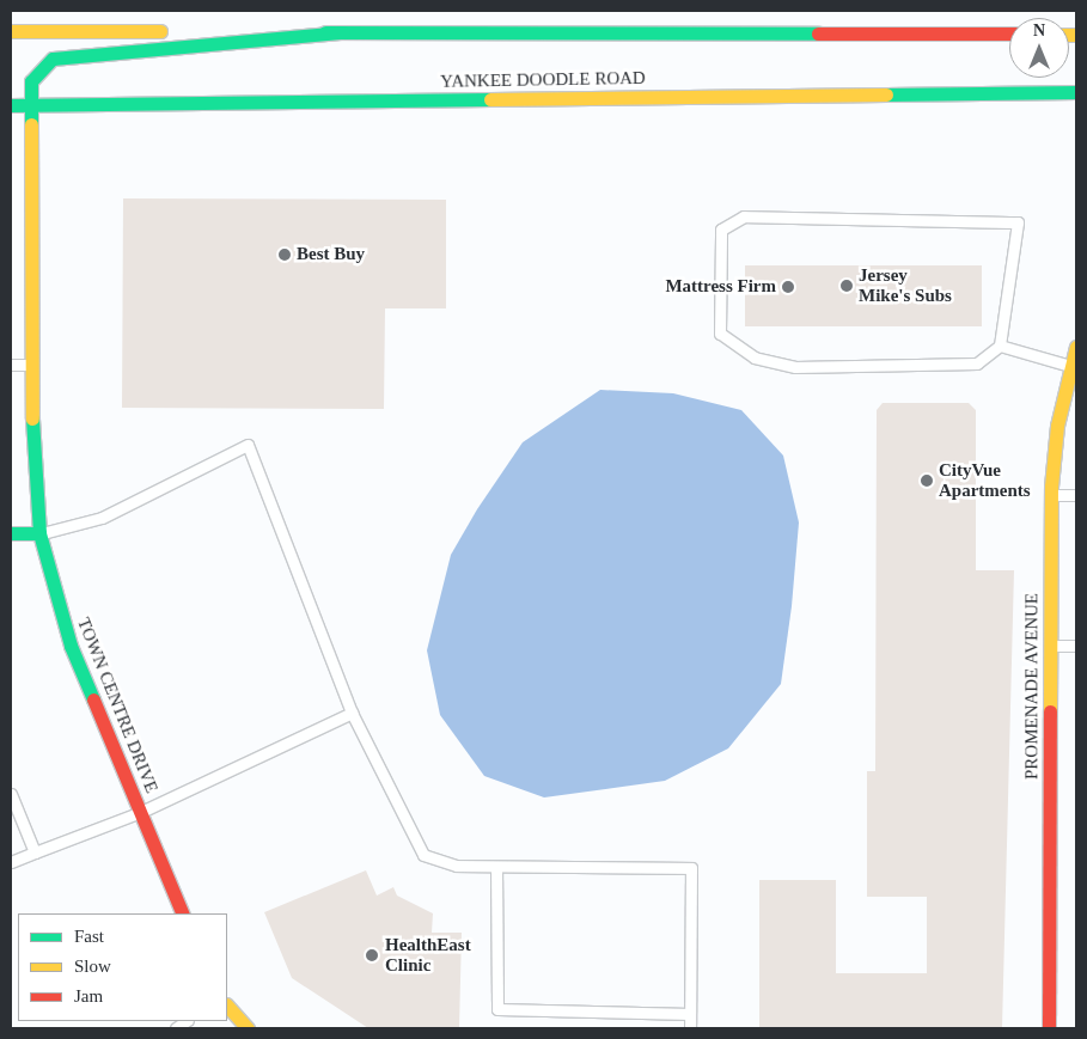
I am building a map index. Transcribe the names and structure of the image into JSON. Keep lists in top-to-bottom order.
{
  "streets": {
    "main road": ["YANKEE DOODLE ROAD", "PROMENADE AVENUE", "TOWN CENTRE DRIVE"]
  },
  "crossings": [
    ["YANKEE DOODLE ROAD", "TOWN CENTRE DRIVE"]
  ],
  "places": [
    "Best Buy",
    "Jersey Mike's Subs",
    "Mattress Firm",
    "CityVue Apartments",
    "HealthEast Clinic"
  ],
  "legend": ["Fast", "Slow", "Jam"],
  "north": "top"
}
